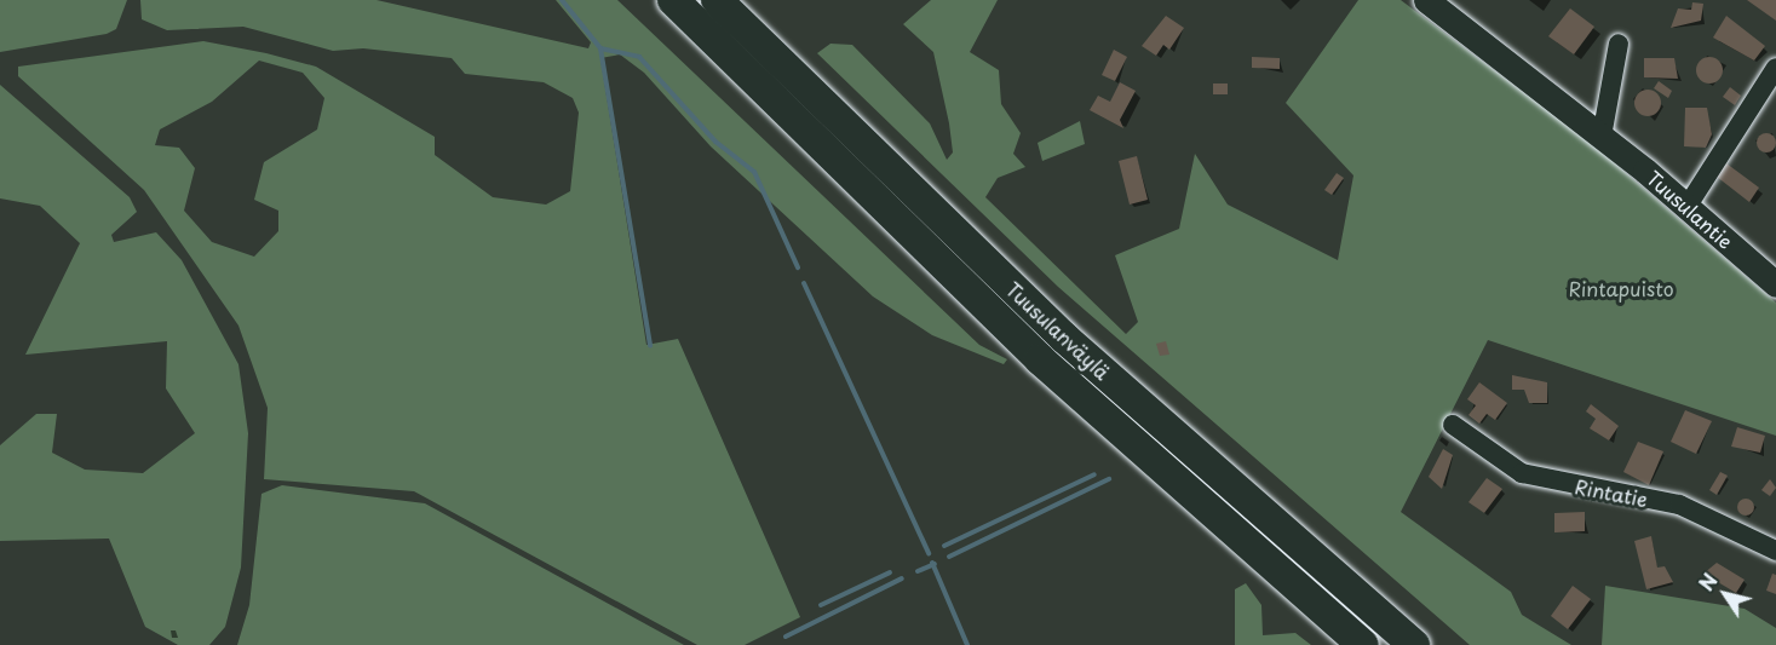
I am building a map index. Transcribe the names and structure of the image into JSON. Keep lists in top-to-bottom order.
{
  "streets": {
    "highway": ["Tuusulanväylä"],
    "main road": ["Tuusulantie"],
    "street": ["Rintatie"]
  },
  "parks": ["Rintapuisto"],
  "north": "top left"
}
